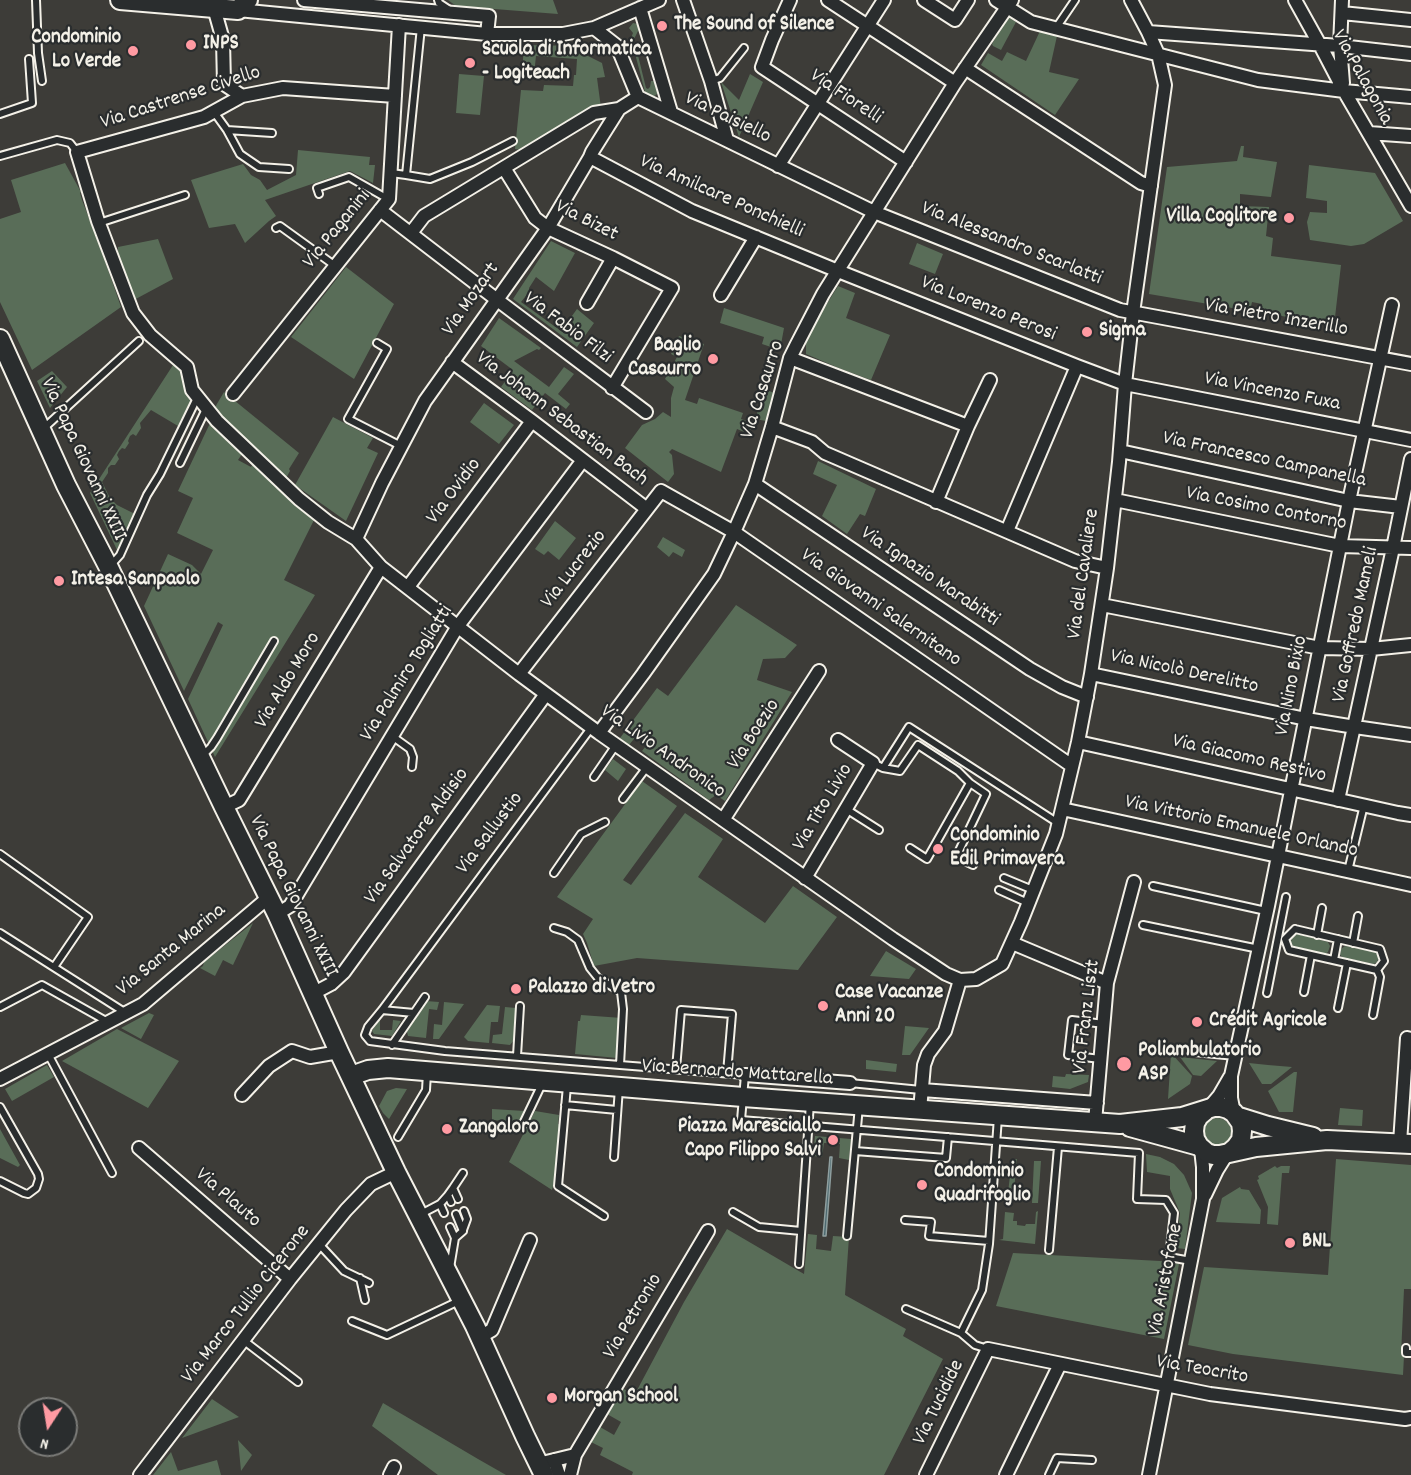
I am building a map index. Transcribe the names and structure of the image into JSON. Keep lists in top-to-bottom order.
{
  "streets": {
    "street": [
      "Via Palagonia",
      "Via Fiorelli",
      "Via Castrense Civello",
      "Via Paisiello",
      "Via Amilcare Ponchielli",
      "Via Bizet",
      "Via Paganini",
      "Via Alessandro Scarlatti",
      "Via Mozart",
      "Via Lorenzo Perosi",
      "Via Pietro Inzerillo",
      "Via Fabio Filzi",
      "Via Casaurro",
      "Via Vincenzo Fuxa",
      "Via Johann Sebastian Bach",
      "Via Papa Giovanni XXIII",
      "Via Francesco Campanella",
      "Via Ovidio",
      "Via Cosimo Contorno",
      "Via Lucrezio",
      "Via del Cavaliere",
      "Via Ignazio Marabitti",
      "Via Giovanni Salernitano",
      "Via Goffredo Mameli",
      "Via Nicolò Derelitto",
      "Via Palmiro Togliatti",
      "Via Aldo Moro",
      "Via Nino Bixio",
      "Via Boezio",
      "Via Livio Andronico",
      "Via Giacomo Restivo",
      "Via Tito Livio",
      "Via Vittorio Emanuele Orlando",
      "Via Salvatore Aldisio",
      "Via Santa Marina",
      "Via Franz Liszt",
      "Via Bernardo Mattarella",
      "Via Plauto",
      "Via Aristofane",
      "Via Marco Tullio Cicerone",
      "Via Petronio",
      "Via Teocrito",
      "Via Tucidide"
    ],
    "lane": ["Via Sallustio"]
  },
  "crossings": [
    ["Via Fiorelli", "Via Casaurro"],
    ["Via Castrense Civello", "Via Paganini"],
    ["Via Paisiello", "Via Alessandro Scarlatti"],
    ["Via Paisiello", "Via Mozart"],
    ["Via Paisiello", "Via Casaurro"],
    ["Via Amilcare Ponchielli", "Via Mozart"],
    ["Via Amilcare Ponchielli", "Via Lorenzo Perosi"],
    ["Via Amilcare Ponchielli", "Via Casaurro"],
    ["Via Bizet", "Via Mozart"],
    ["Via Bizet", "Via Fabio Filzi"],
    ["Via Paganini", "Via Fabio Filzi"],
    ["Via Alessandro Scarlatti", "Via Pietro Inzerillo"],
    ["Via Alessandro Scarlatti", "Via Casaurro"],
    ["Via Alessandro Scarlatti", "Via del Cavaliere"],
    ["Via Mozart", "Via Fabio Filzi"],
    ["Via Mozart", "Via Johann Sebastian Bach"],
    ["Via Mozart", "Via Livio Andronico"],
    ["Via Lorenzo Perosi", "Via Casaurro"],
    ["Via Lorenzo Perosi", "Via Vincenzo Fuxa"],
    ["Via Lorenzo Perosi", "Via del Cavaliere"],
    ["Via Pietro Inzerillo", "Via del Cavaliere"],
    ["Via Pietro Inzerillo", "Via Nino Bixio"],
    ["Via Casaurro", "Via Ignazio Marabitti"],
    ["Via Casaurro", "Via Giovanni Salernitano"],
    ["Via Casaurro", "Via Livio Andronico"],
    ["Via Casaurro", "Via Sallustio"],
    ["Via Vincenzo Fuxa", "Via del Cavaliere"],
    ["Via Vincenzo Fuxa", "Via Nino Bixio"],
    ["Via Johann Sebastian Bach", "Via Ovidio"],
    ["Via Johann Sebastian Bach", "Via Lucrezio"],
    ["Via Johann Sebastian Bach", "Via Palmiro Togliatti"],
    ["Via Papa Giovanni XXIII", "Via Palmiro Togliatti"],
    ["Via Papa Giovanni XXIII", "Via Aldo Moro"],
    ["Via Papa Giovanni XXIII", "Via Salvatore Aldisio"],
    ["Via Papa Giovanni XXIII", "Via Santa Marina"],
    ["Via Papa Giovanni XXIII", "Via Bernardo Mattarella"],
    ["Via Papa Giovanni XXIII", "Via Marco Tullio Cicerone"],
    ["Via Francesco Campanella", "Via del Cavaliere"],
    ["Via Francesco Campanella", "Via Goffredo Mameli"],
    ["Via Francesco Campanella", "Via Nino Bixio"],
    ["Via Ovidio", "Via Livio Andronico"],
    ["Via Cosimo Contorno", "Via del Cavaliere"],
    ["Via Cosimo Contorno", "Via Goffredo Mameli"],
    ["Via Cosimo Contorno", "Via Nino Bixio"],
    ["Via Lucrezio", "Via Giovanni Salernitano"],
    ["Via Lucrezio", "Via Livio Andronico"],
    ["Via del Cavaliere", "Via Ignazio Marabitti"],
    ["Via del Cavaliere", "Via Giovanni Salernitano"],
    ["Via del Cavaliere", "Via Nicolò Derelitto"],
    ["Via del Cavaliere", "Via Livio Andronico"],
    ["Via del Cavaliere", "Via Giacomo Restivo"],
    ["Via del Cavaliere", "Via Vittorio Emanuele Orlando"],
    ["Via Goffredo Mameli", "Via Nicolò Derelitto"],
    ["Via Goffredo Mameli", "Via Giacomo Restivo"],
    ["Via Nicolò Derelitto", "Via Nino Bixio"],
    ["Via Palmiro Togliatti", "Via Livio Andronico"],
    ["Via Aldo Moro", "Via Livio Andronico"],
    ["Via Nino Bixio", "Via Giacomo Restivo"],
    ["Via Nino Bixio", "Via Vittorio Emanuele Orlando"],
    ["Via Boezio", "Via Livio Andronico"],
    ["Via Livio Andronico", "Via Tito Livio"],
    ["Via Livio Andronico", "Via Sallustio"],
    ["Via Livio Andronico", "Via Salvatore Aldisio"],
    ["Via Franz Liszt", "Via Bernardo Mattarella"],
    ["Via Plauto", "Via Marco Tullio Cicerone"],
    ["Via Aristofane", "Via Teocrito"],
    ["Via Teocrito", "Via Tucidide"]
  ],
  "places": [
    "The Sound of Silence",
    "INPS",
    "Condominio Lo Verde",
    "Scuola di Informatica - Logiteach",
    "Villa Coglitore",
    "Sigma",
    "Baglio Casaurro",
    "Intesa Sanpaolo",
    "Condominio Edil Primavera",
    "Palazzo di Vetro",
    "Case Vacanze Anni 20",
    "Crédit Agricole",
    "Poliambulatorio ASP",
    "Zangaloro",
    "Piazza Maresciallo Capo Filippo Salvi",
    "Condominio Quadrifoglio",
    "BNL",
    "Morgan School"
  ],
  "north": "bottom"
}
